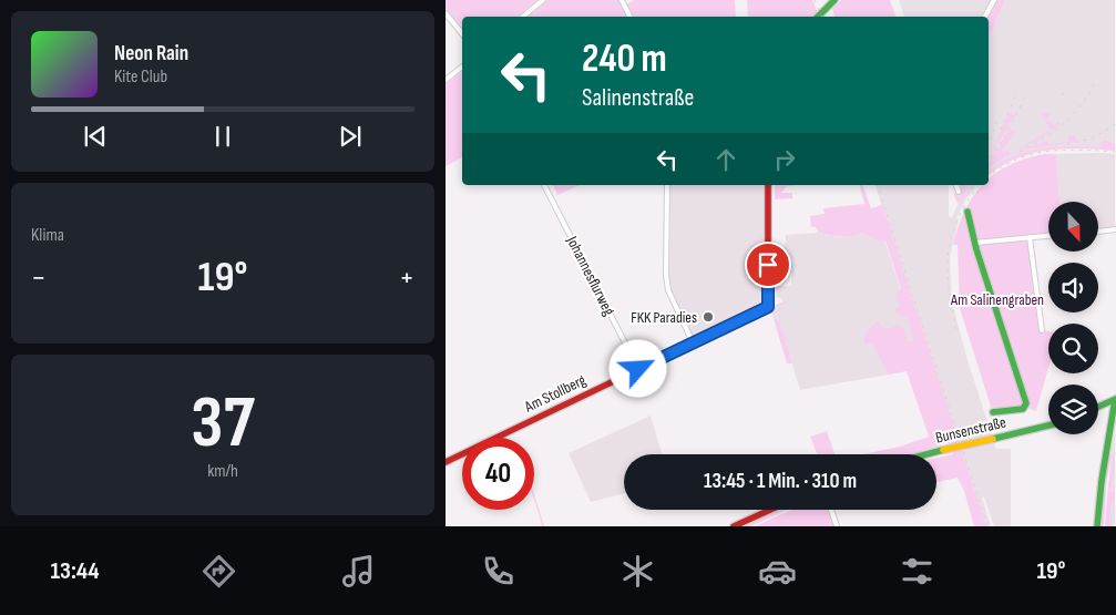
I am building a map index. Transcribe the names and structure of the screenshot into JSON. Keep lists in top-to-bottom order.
{
  "streets": {
    "street": ["Johannesflurweg", "Am Stollberg", "Bunsenstraße"]
  },
  "crossings": [
    ["Johannesflurweg", "Am Stollberg"]
  ],
  "parks": ["Am Salinengraben"],
  "places": ["FKK Paradies"],
  "north": "bottom",
  "page": {
    "turn": ["240 m", "Salinenstraße"],
    "song": ["Neon Rain", "Kite Club"],
    "tile": [
      "Klima",
      ["37", "km/h"]
    ],
    "heat": ["−", "19°", "+"],
    "limit": "40",
    "trip": "13:45 · 1 Min. · 310 m",
    "tabs": ["13:44", "19°"]
  }
}
